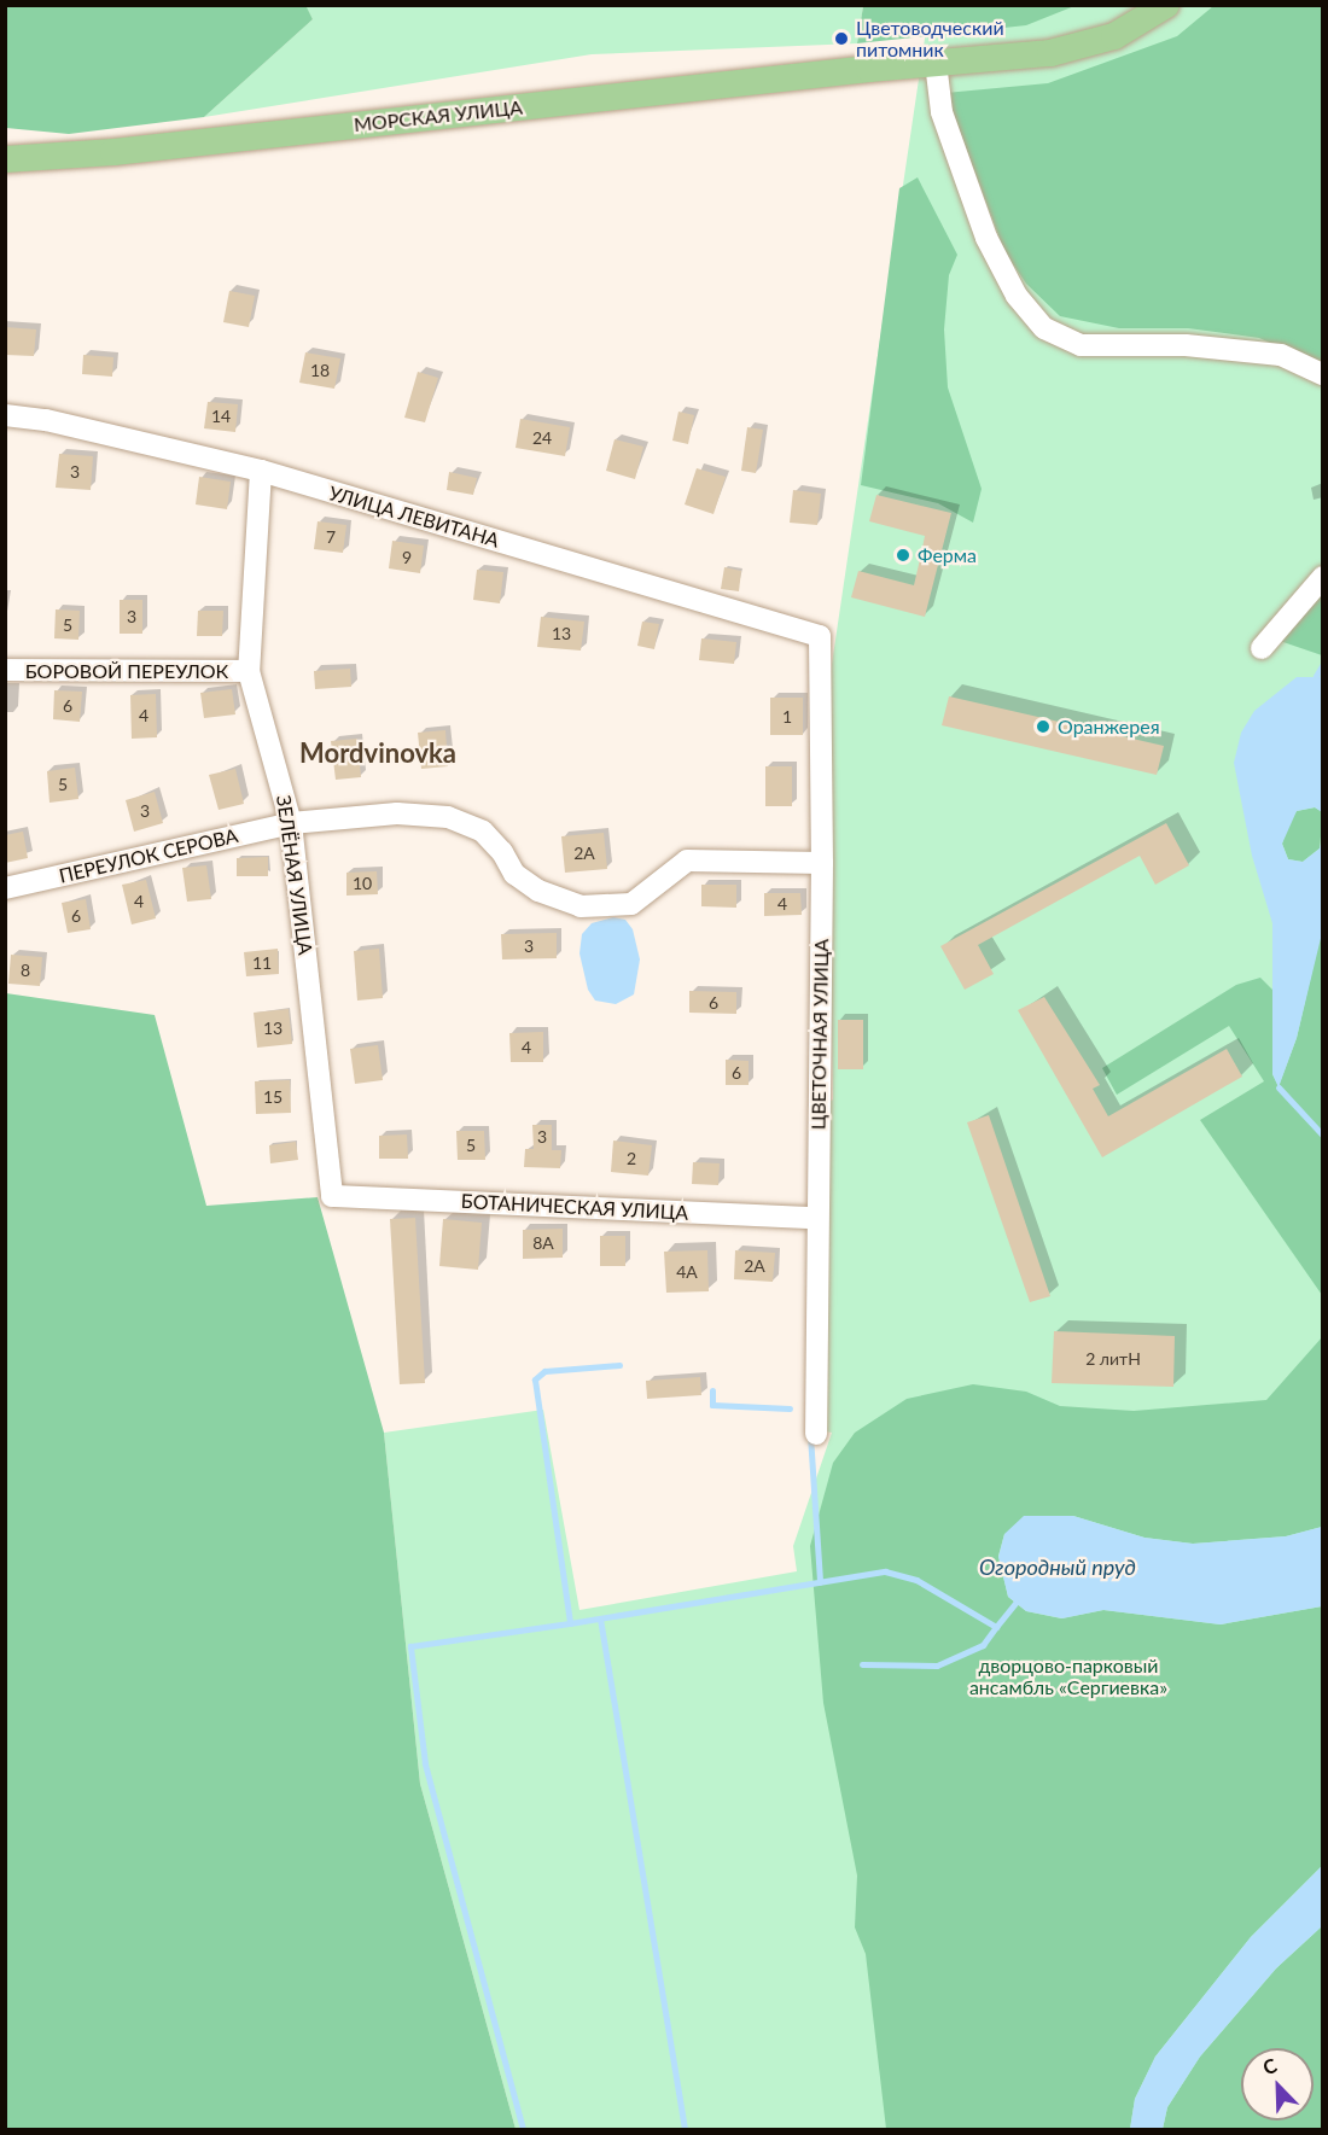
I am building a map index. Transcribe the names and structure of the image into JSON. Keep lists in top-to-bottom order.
{
  "streets": {
    "main road": ["МОРСКАЯ УЛИЦА"],
    "street": [
      "УЛИЦА ЛЕВИТАНА",
      "БОРОВОЙ ПЕРЕУЛОК",
      "ПЕРЕУЛОК СЕРОВА",
      "ЗЕЛЁНАЯ УЛИЦА",
      "ЦВЕТОЧНАЯ УЛИЦА",
      "БОТАНИЧЕСКАЯ УЛИЦА"
    ]
  },
  "crossings": [
    ["УЛИЦА ЛЕВИТАНА", "ЗЕЛЁНАЯ УЛИЦА"],
    ["УЛИЦА ЛЕВИТАНА", "ЦВЕТОЧНАЯ УЛИЦА"],
    ["БОРОВОЙ ПЕРЕУЛОК", "ЗЕЛЁНАЯ УЛИЦА"],
    ["ПЕРЕУЛОК СЕРОВА", "ЗЕЛЁНАЯ УЛИЦА"],
    ["ПЕРЕУЛОК СЕРОВА", "ЦВЕТОЧНАЯ УЛИЦА"],
    ["ЗЕЛЁНАЯ УЛИЦА", "БОТАНИЧЕСКАЯ УЛИЦА"],
    ["ЦВЕТОЧНАЯ УЛИЦА", "БОТАНИЧЕСКАЯ УЛИЦА"]
  ],
  "districts": ["Mordvinovka"],
  "water": ["Огородный пруд"],
  "parks": ["дворцово-парковый ансамбль «Сергиевка»"],
  "places": ["Цветоводческий питомник", "Ферма", "Оранжерея"],
  "house_numbers": [
    "18",
    "14",
    "24",
    "3",
    "7",
    "9",
    "3",
    "5",
    "13",
    "6",
    "4",
    "1",
    "5",
    "3",
    "2А",
    "10",
    "4",
    "4",
    "6",
    "3",
    "11",
    "8",
    "6",
    "13",
    "4",
    "6",
    "15",
    "3",
    "5",
    "2",
    "8А",
    "2А",
    "4А",
    "2 литН"
  ],
  "north": "top left"
}
